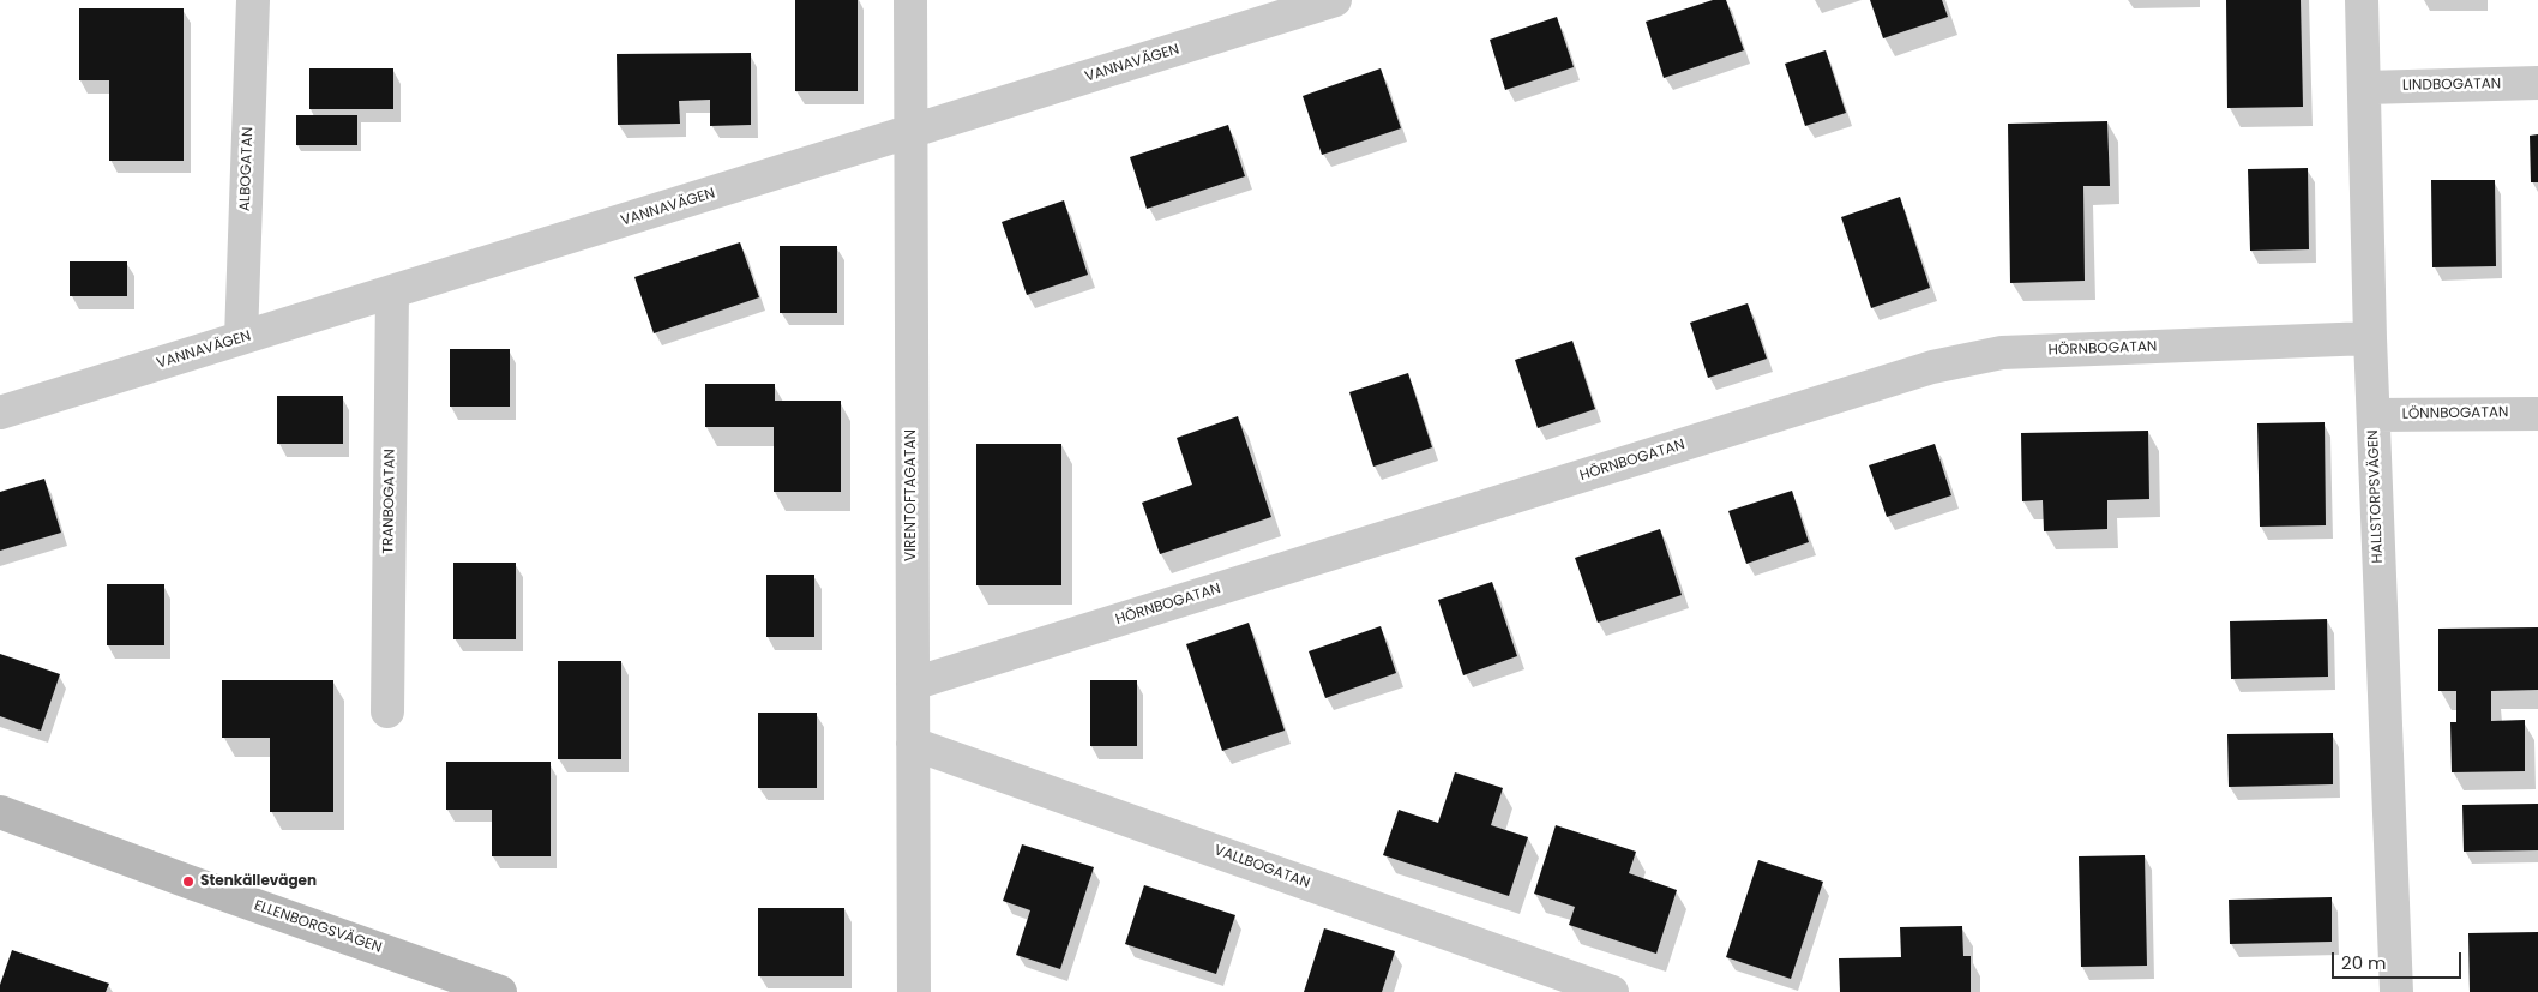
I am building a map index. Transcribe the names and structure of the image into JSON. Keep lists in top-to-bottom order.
{
  "streets": {
    "street": [
      "VANNAVÄGEN",
      "LINDBOGATAN",
      "ALBOGATAN",
      "HÖRNBOGATAN",
      "LÖNNBOGATAN",
      "VIRENTOFTAGATAN",
      "HALLSTORPSVÄGEN",
      "TRANBOGATAN",
      "VALLBOGATAN",
      "ELLENBORGSVÄGEN"
    ]
  },
  "crossings": [
    ["VANNAVÄGEN", "ALBOGATAN"],
    ["VANNAVÄGEN", "VIRENTOFTAGATAN"],
    ["VANNAVÄGEN", "TRANBOGATAN"],
    ["LINDBOGATAN", "HALLSTORPSVÄGEN"],
    ["HÖRNBOGATAN", "VIRENTOFTAGATAN"],
    ["HÖRNBOGATAN", "HALLSTORPSVÄGEN"],
    ["LÖNNBOGATAN", "HALLSTORPSVÄGEN"],
    ["VIRENTOFTAGATAN", "VALLBOGATAN"]
  ],
  "places": ["Stenkällevägen"],
  "scale_bar": "20 m"
}
